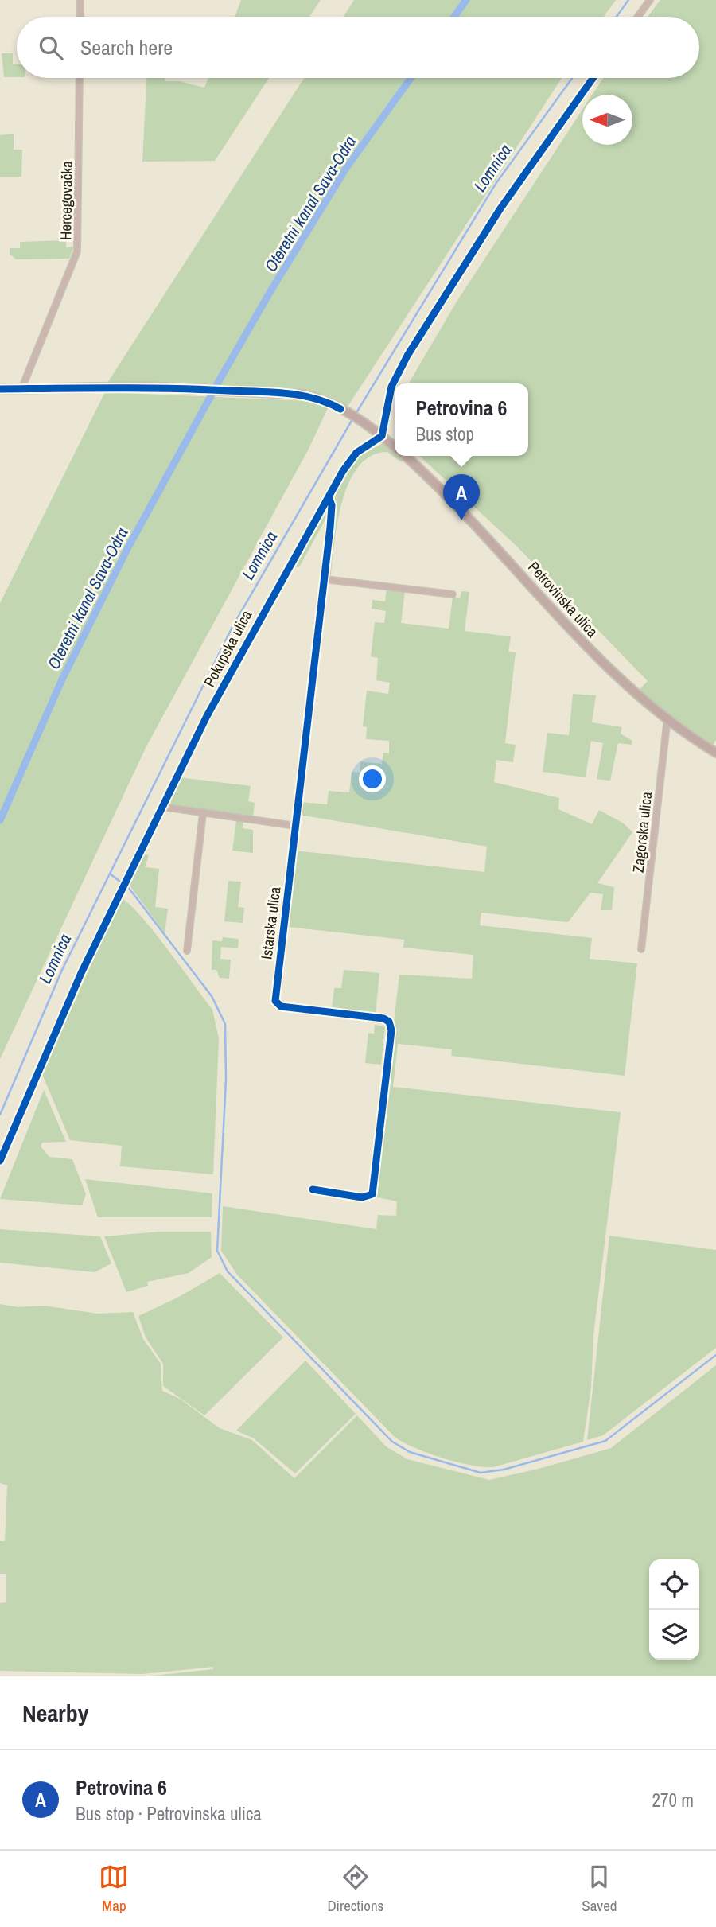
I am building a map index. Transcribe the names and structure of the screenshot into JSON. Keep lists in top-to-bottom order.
{
  "streets": {
    "street": [
      "Hercegovačka",
      "Petrovinska ulica",
      "Pokupska ulica",
      "Zagorska ulica",
      "Istarska ulica"
    ]
  },
  "crossings": [
    ["Hercegovačka", "Petrovinska ulica"],
    ["Petrovinska ulica", "Pokupska ulica"],
    ["Petrovinska ulica", "Zagorska ulica"],
    ["Pokupska ulica", "Istarska ulica"]
  ],
  "water": ["Lomnica", "Oteretni kanal Sava-Odra"],
  "north": "left",
  "page": {
    "search": "Search here",
    "popup": ["Petrovina 6", "Bus stop"],
    "pins": "A",
    "heading": "Nearby",
    "list": [
      {
        "mark": "A",
        "name": "Petrovina 6",
        "note": "Bus stop · Petrovinska ulica",
        "value": "270 m"
      }
    ],
    "nav": ["Map", "Directions", "Saved"]
  }
}
